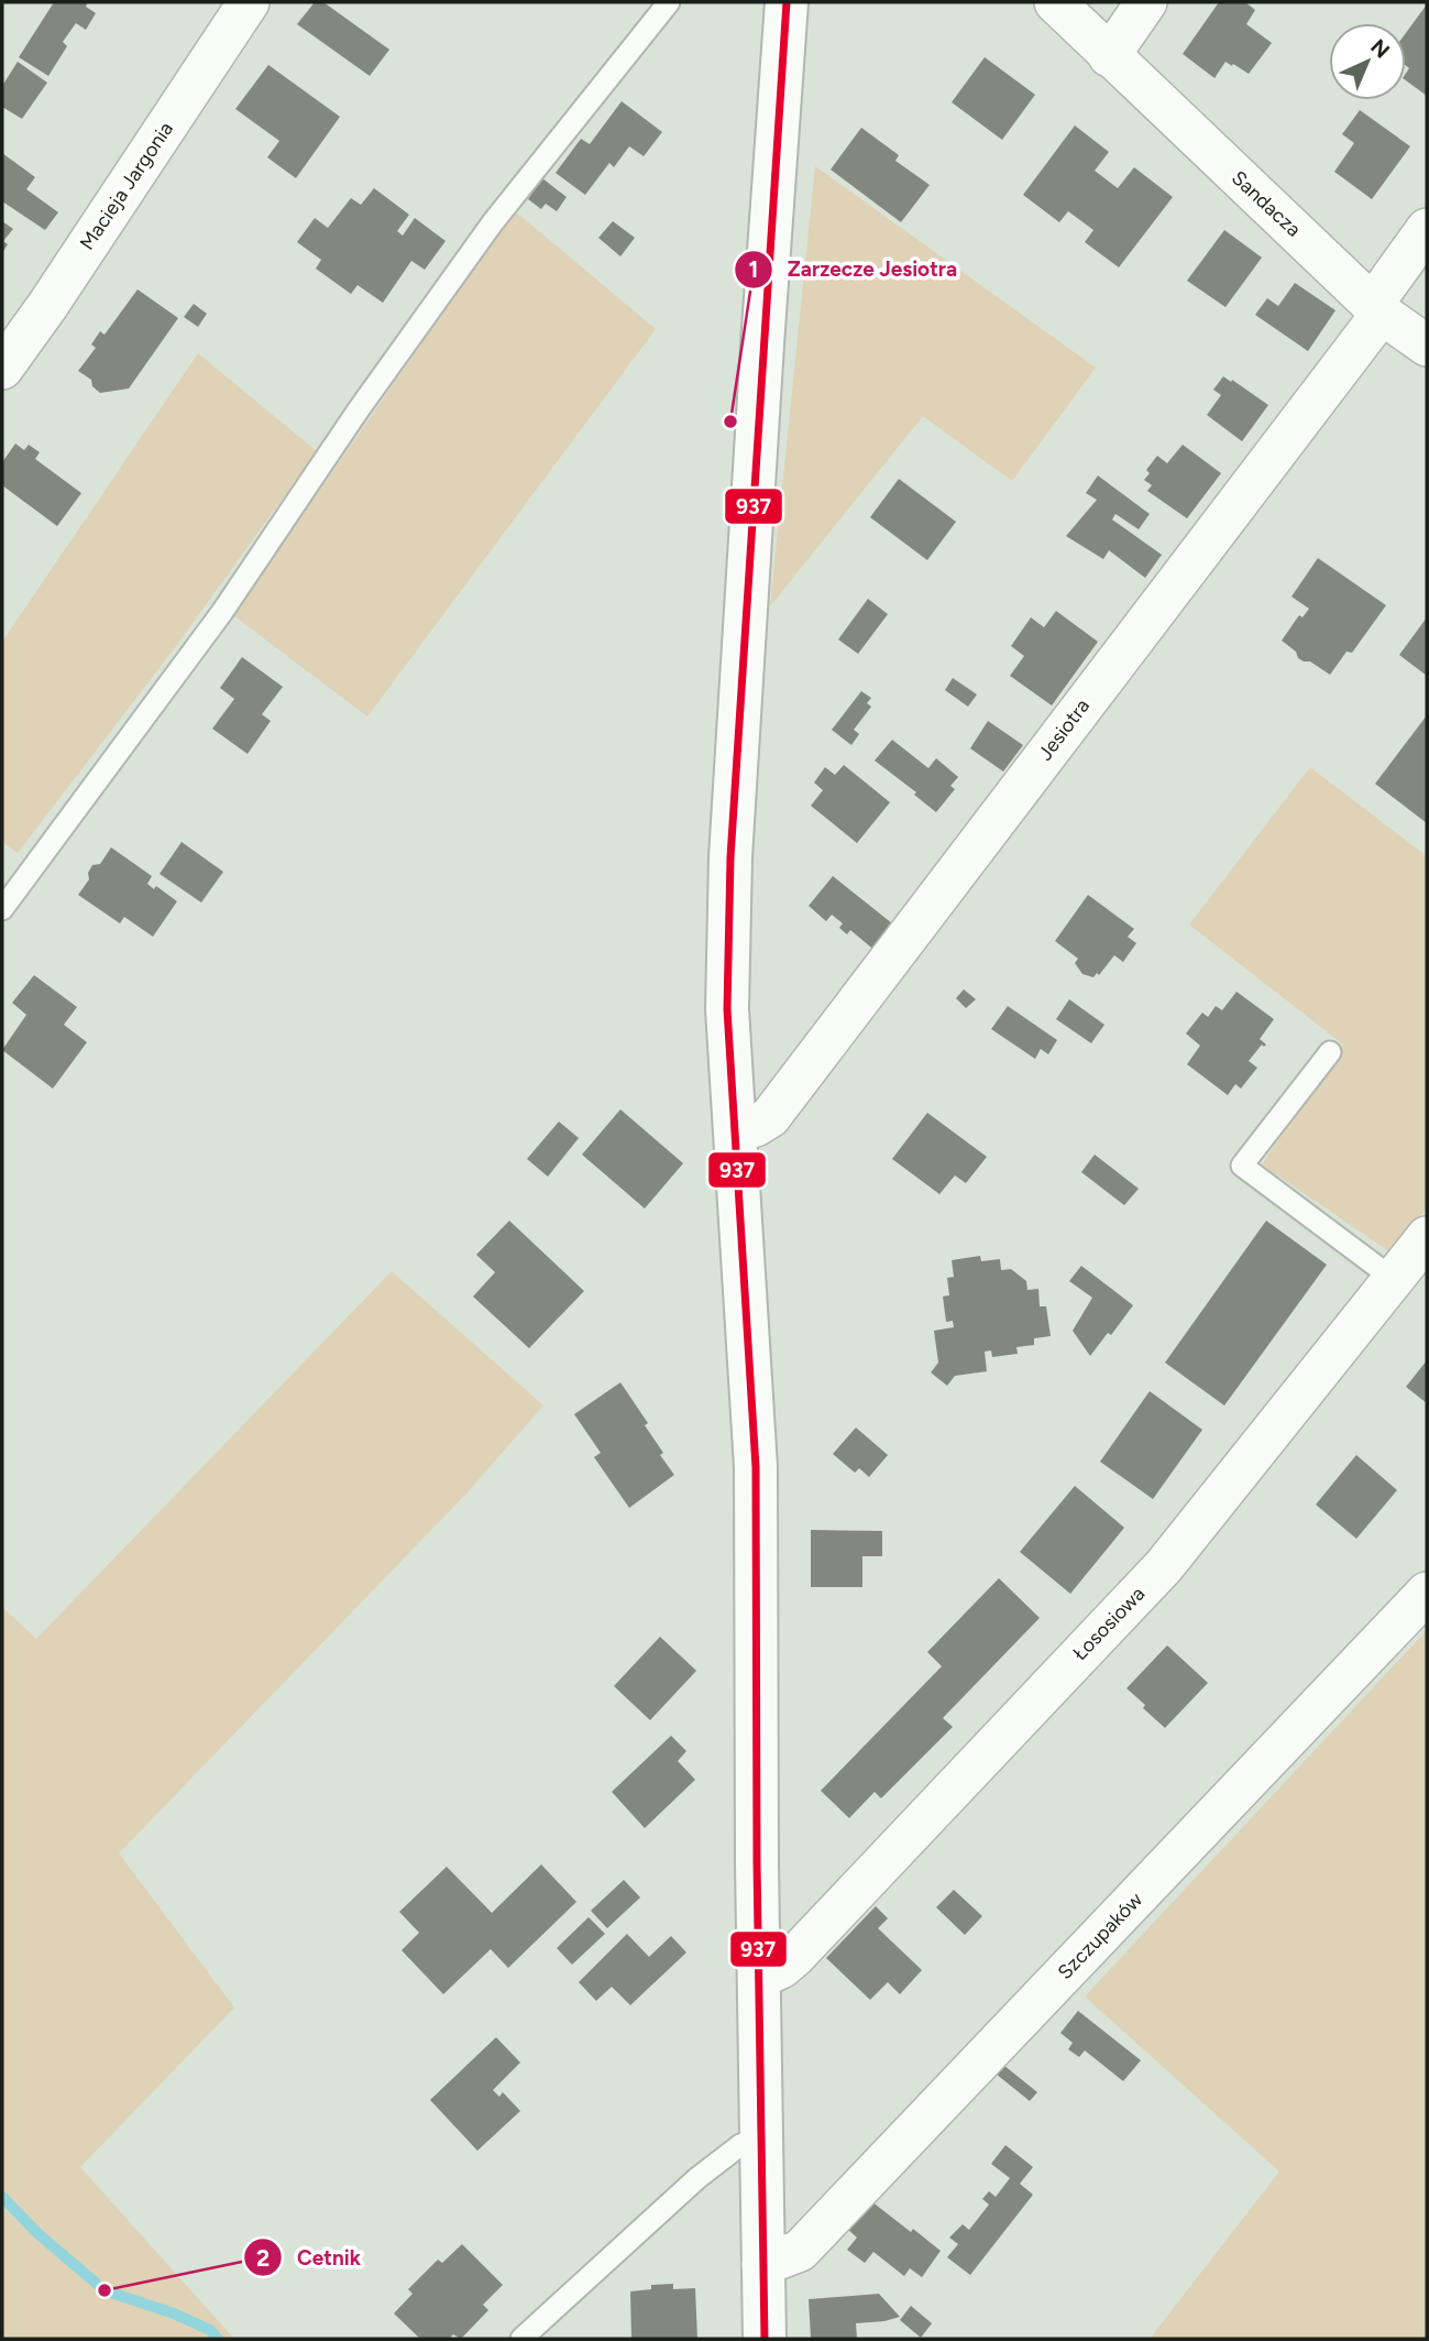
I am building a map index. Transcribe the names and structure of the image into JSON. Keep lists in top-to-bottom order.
{
  "streets": {
    "street": [
      "Macieja Jargonia",
      "Sandacza",
      "Jesiotra",
      "Łososiowa",
      "Szczupaków"
    ]
  },
  "crossings": [
    ["Sandacza", "Jesiotra"]
  ],
  "places": ["Zarzecze Jesiotra", "Cetnik"],
  "lines": ["transit line 937"],
  "north": "top right"
}
